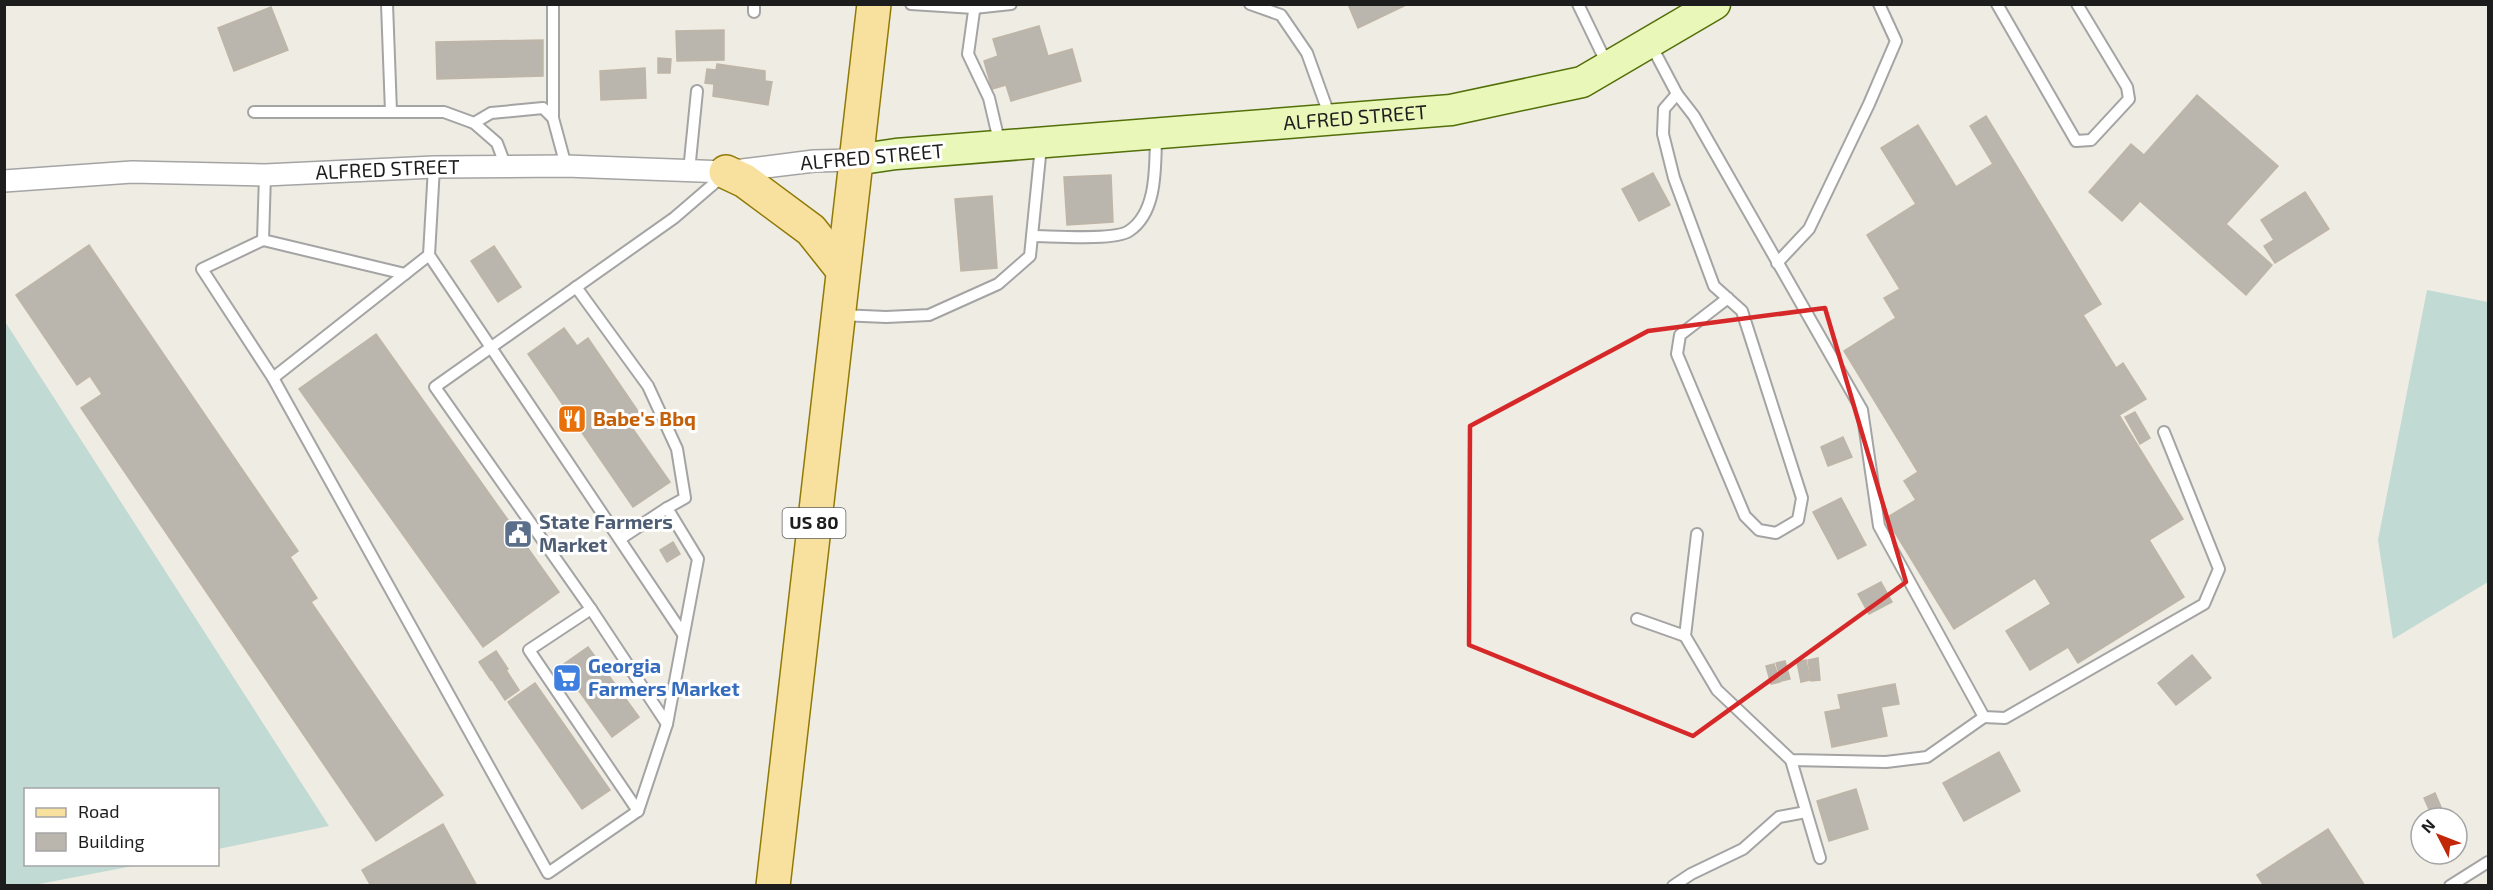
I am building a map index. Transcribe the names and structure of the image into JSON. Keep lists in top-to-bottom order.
{
  "streets": {
    "main road": ["ALFRED STREET", "US 80"]
  },
  "crossings": [
    ["ALFRED STREET", "US 80"]
  ],
  "places": {
    "restaurant": ["Babe's Bbq"],
    "public building": ["State Farmers Market"],
    "supermarket": ["Georgia Farmers Market"]
  },
  "legend": ["Road", "Building"],
  "north": "top left"
}
